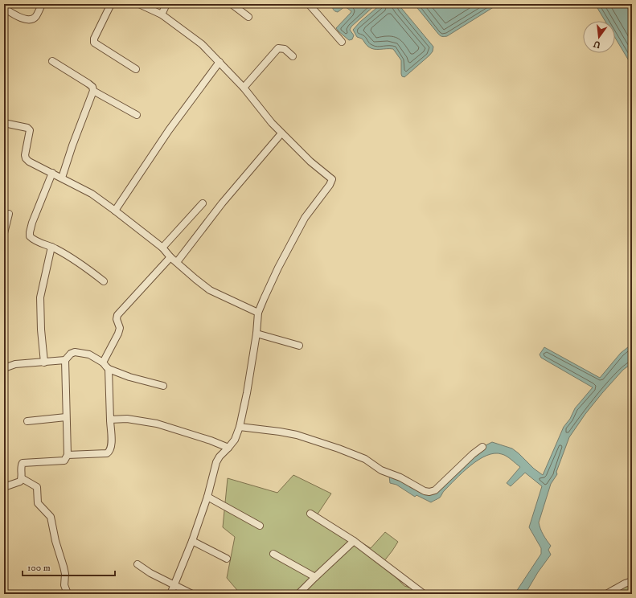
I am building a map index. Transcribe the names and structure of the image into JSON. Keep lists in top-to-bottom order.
{
  "scale_bar": "100 m",
  "north": "bottom"
}
